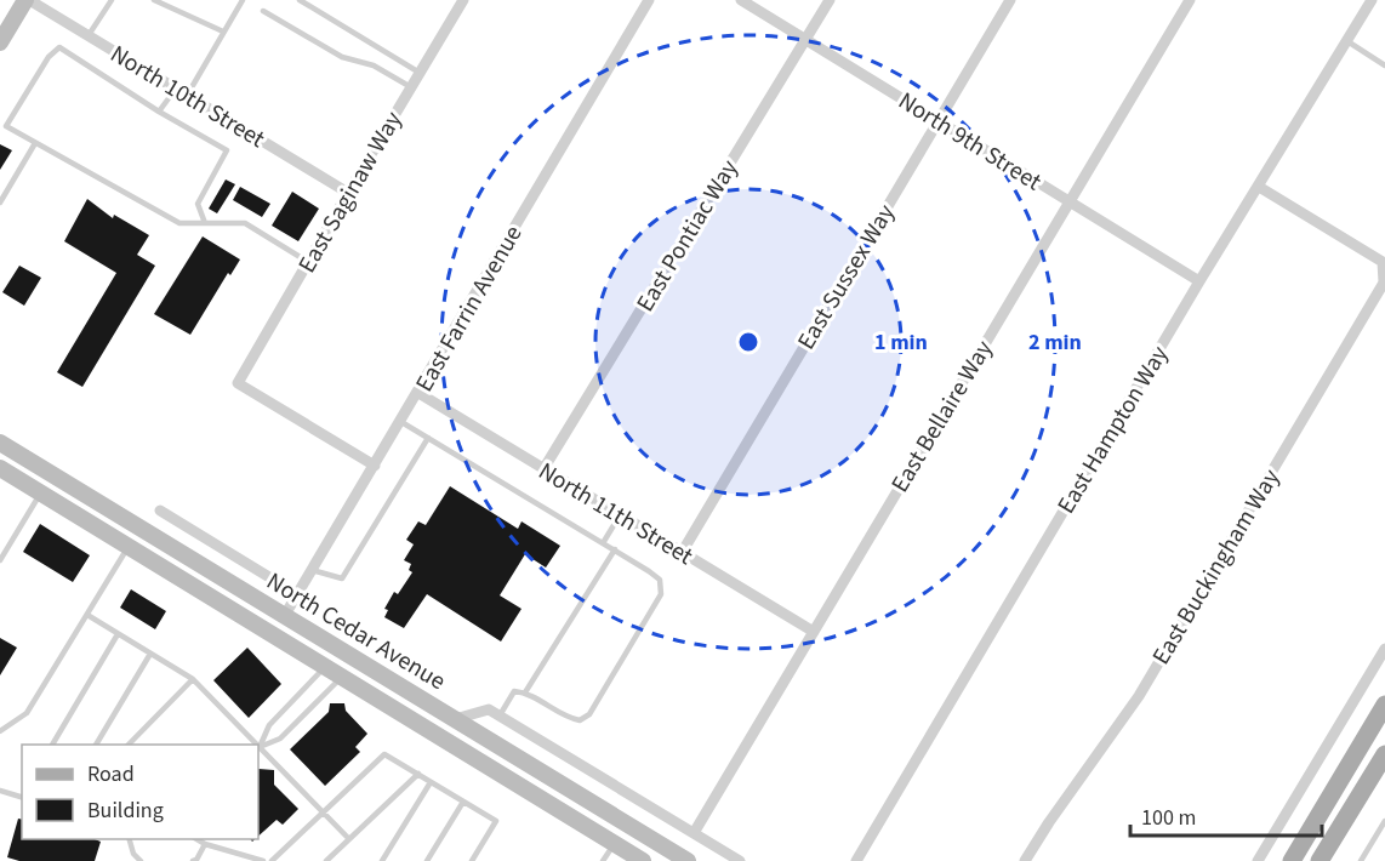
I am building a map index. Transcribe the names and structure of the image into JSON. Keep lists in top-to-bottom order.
{
  "streets": {
    "main road": ["North Cedar Avenue"],
    "street": [
      "North 10th Street",
      "North 9th Street",
      "East Saginaw Way",
      "East Pontiac Way",
      "East Sussex Way",
      "East Farrin Avenue",
      "East Bellaire Way",
      "East Hampton Way",
      "North 11th Street",
      "East Buckingham Way"
    ]
  },
  "crossings": [
    ["North 10th Street", "East Saginaw Way"],
    ["North 9th Street", "East Pontiac Way"],
    ["North 9th Street", "East Sussex Way"],
    ["North 9th Street", "East Bellaire Way"],
    ["North 9th Street", "East Hampton Way"],
    ["East Saginaw Way", "East Farrin Avenue"],
    ["East Pontiac Way", "North 11th Street"],
    ["East Sussex Way", "North 11th Street"],
    ["East Farrin Avenue", "North 11th Street"],
    ["East Farrin Avenue", "North Cedar Avenue"],
    ["East Bellaire Way", "North 11th Street"],
    ["East Hampton Way", "East Buckingham Way"]
  ],
  "legend": ["Road", "Building"],
  "scale_bar": "100 m",
  "rings": ["1 min", "2 min"]
}
